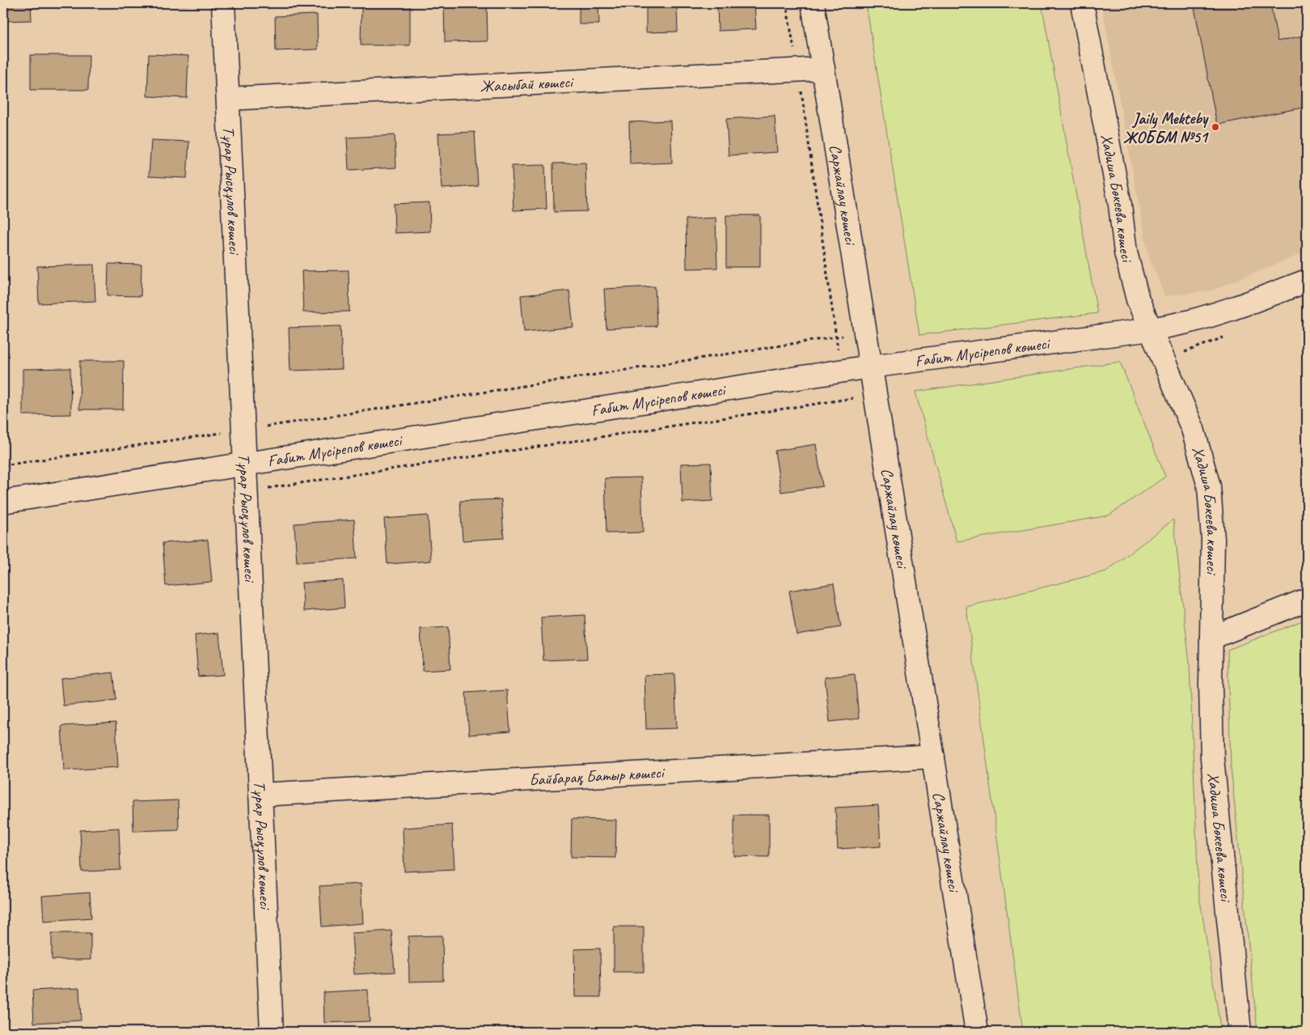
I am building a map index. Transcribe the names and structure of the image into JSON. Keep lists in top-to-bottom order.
{
  "streets": {
    "street": [
      "Жасыбай көшесі",
      "Тұрар Рысқұлов көшесі",
      "Саржайлау көшесі",
      "Хадиша Бөкеева көшесі",
      "Ғабит Мүсірепов көшесі",
      "Байбарақ Батыр көшесі"
    ]
  },
  "crossings": [
    ["Жасыбай көшесі", "Тұрар Рысқұлов көшесі"],
    ["Жасыбай көшесі", "Саржайлау көшесі"],
    ["Тұрар Рысқұлов көшесі", "Ғабит Мүсірепов көшесі"],
    ["Тұрар Рысқұлов көшесі", "Байбарақ Батыр көшесі"],
    ["Саржайлау көшесі", "Ғабит Мүсірепов көшесі"],
    ["Саржайлау көшесі", "Байбарақ Батыр көшесі"],
    ["Хадиша Бөкеева көшесі", "Ғабит Мүсірепов көшесі"]
  ],
  "places": ["Jaily Mekteby ЖОББМ №51"]
}
